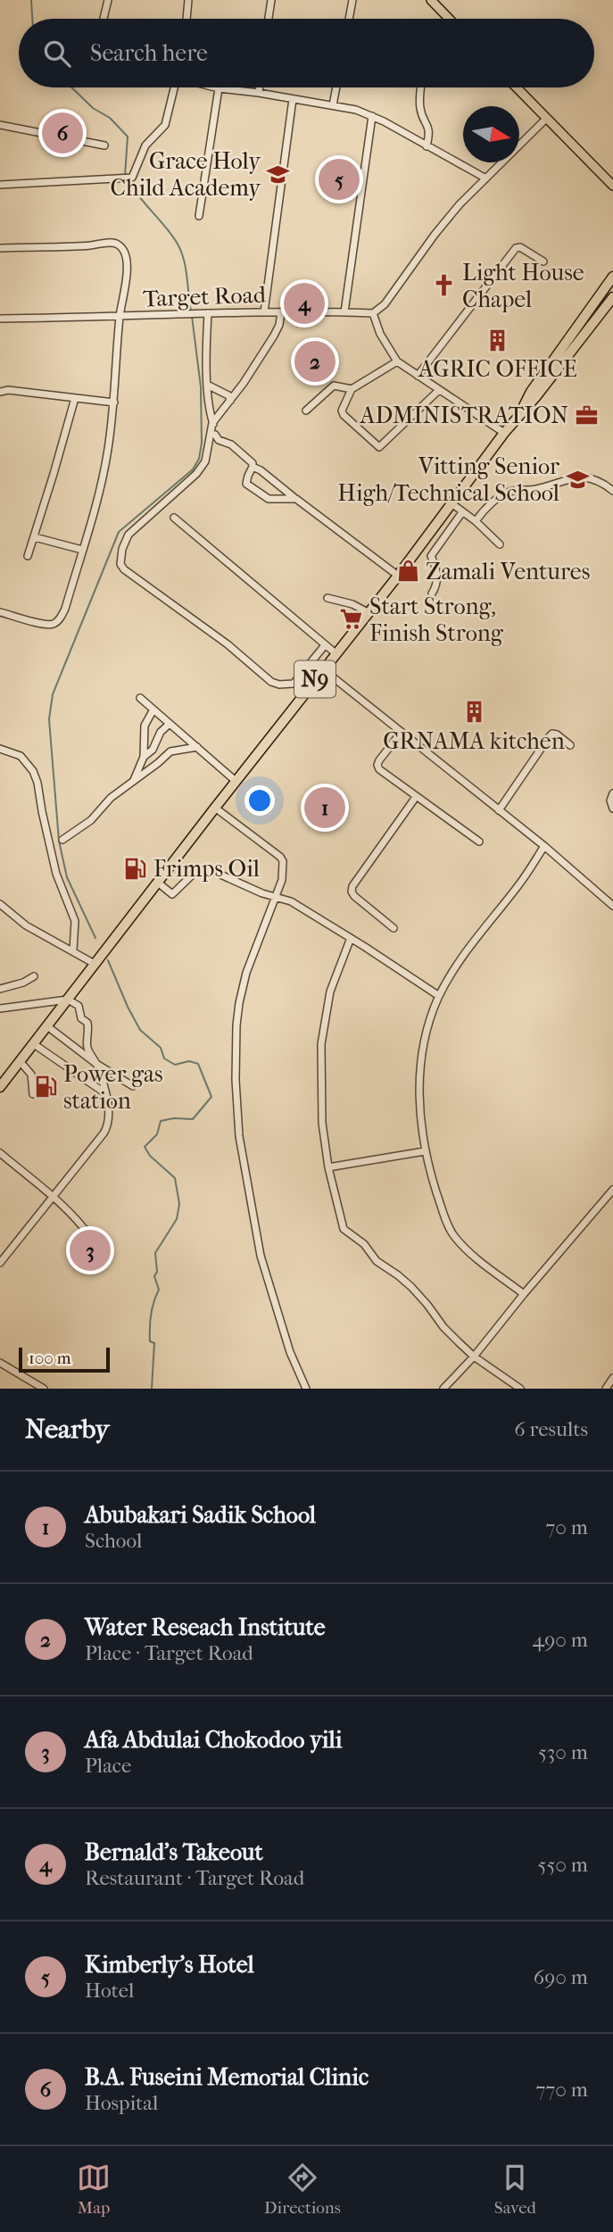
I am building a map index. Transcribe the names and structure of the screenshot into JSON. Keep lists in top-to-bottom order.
{
  "streets": {
    "highway": ["N9"],
    "street": ["Target Road"]
  },
  "places": {
    "school or university": ["Grace Holy Child Academy", "Vitting Senior High/Technical School"],
    "church": ["Light House Chapel"],
    "building": ["AGRIC OFFICE", "GRNAMA kitchen"],
    "office": ["ADMINISTRATION"],
    "shop": ["Zamali Ventures"],
    "supermarket": ["Start Strong, Finish Strong"],
    "fuel station": ["Frimps Oil", "Power gas station"]
  },
  "scale_bar": "100 m",
  "north": "right",
  "page": {
    "search": "Search here",
    "pins": [
      "6",
      "5",
      "4",
      "2",
      "1",
      "3"
    ],
    "scale": "100 m",
    "heading": ["Nearby", "6 results"],
    "list": [
      {
        "mark": "1",
        "name": "Abubakari Sadik School",
        "note": "School",
        "value": "70 m"
      },
      {
        "mark": "2",
        "name": "Water Reseach Institute",
        "note": "Place · Target Road",
        "value": "490 m"
      },
      {
        "mark": "3",
        "name": "Afa Abdulai Chokodoo yili",
        "note": "Place",
        "value": "530 m"
      },
      {
        "mark": "4",
        "name": "Bernald's Takeout",
        "note": "Restaurant · Target Road",
        "value": "550 m"
      },
      {
        "mark": "5",
        "name": "Kimberly's Hotel",
        "note": "Hotel",
        "value": "690 m"
      },
      {
        "mark": "6",
        "name": "B.A. Fuseini Memorial Clinic",
        "note": "Hospital",
        "value": "770 m"
      }
    ],
    "nav": ["Map", "Directions", "Saved"]
  }
}
